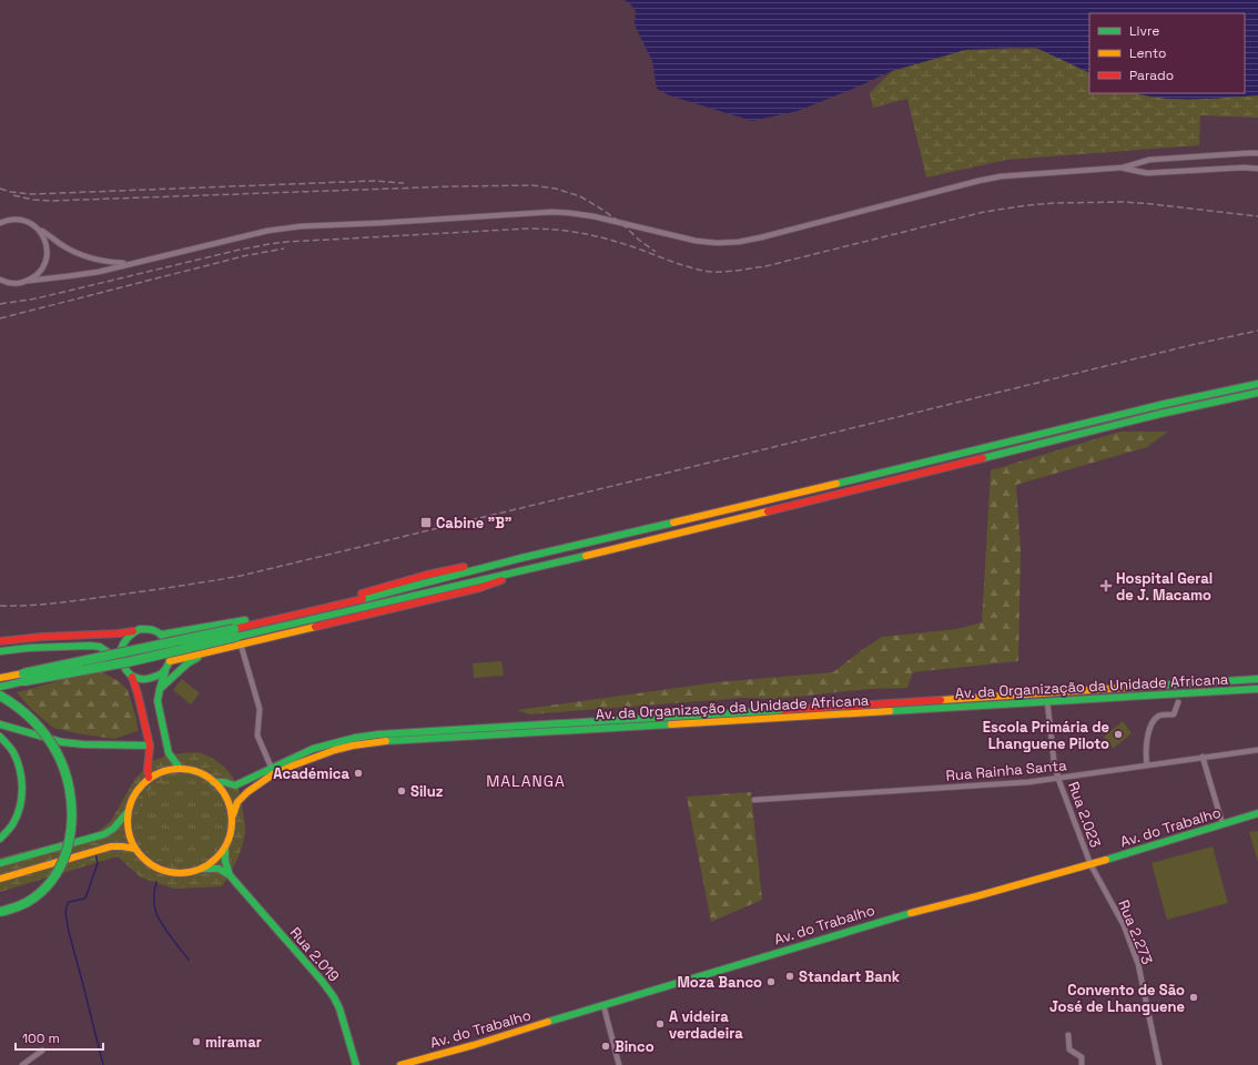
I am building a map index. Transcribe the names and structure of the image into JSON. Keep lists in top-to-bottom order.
{
  "streets": {
    "main road": ["Av. da Organização da Unidade Africana", "Av. do Trabalho", "Rua 2.019"],
    "street": ["Rua Rainha Santa", "Rua 2.023", "Rua 2.273"]
  },
  "crossings": [
    ["Av. da Organização da Unidade Africana", "Rua 2.023"],
    ["Rua Rainha Santa", "Rua 2.023"],
    ["Rua 2.023", "Av. do Trabalho"],
    ["Rua 2.023", "Rua 2.273"],
    ["Av. do Trabalho", "Rua 2.273"]
  ],
  "districts": ["MALANGA"],
  "places": {
    "transit": ["Cabine \"B\""],
    "health": ["Hospital Geral de J. Macamo"],
    "other": [
      "Escola Primária de Lhanguene Piloto",
      "Académica",
      "Siluz",
      "Standart Bank",
      "Moza Banco",
      "Convento de São José de Lhanguene",
      "A videira verdadeira",
      "miramar",
      "Binco"
    ]
  },
  "legend": ["Livre", "Lento", "Parado"],
  "scale_bar": "100 m"
}
